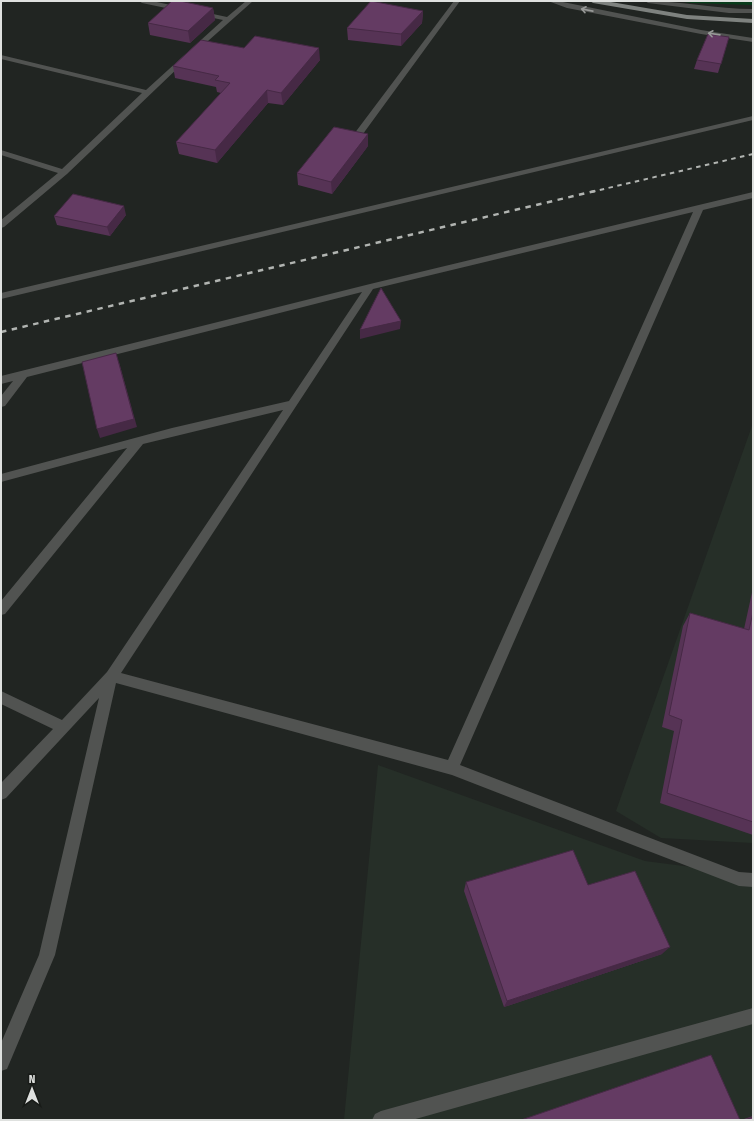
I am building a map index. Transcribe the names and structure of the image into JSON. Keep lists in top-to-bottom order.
{
  "north": "top"
}
